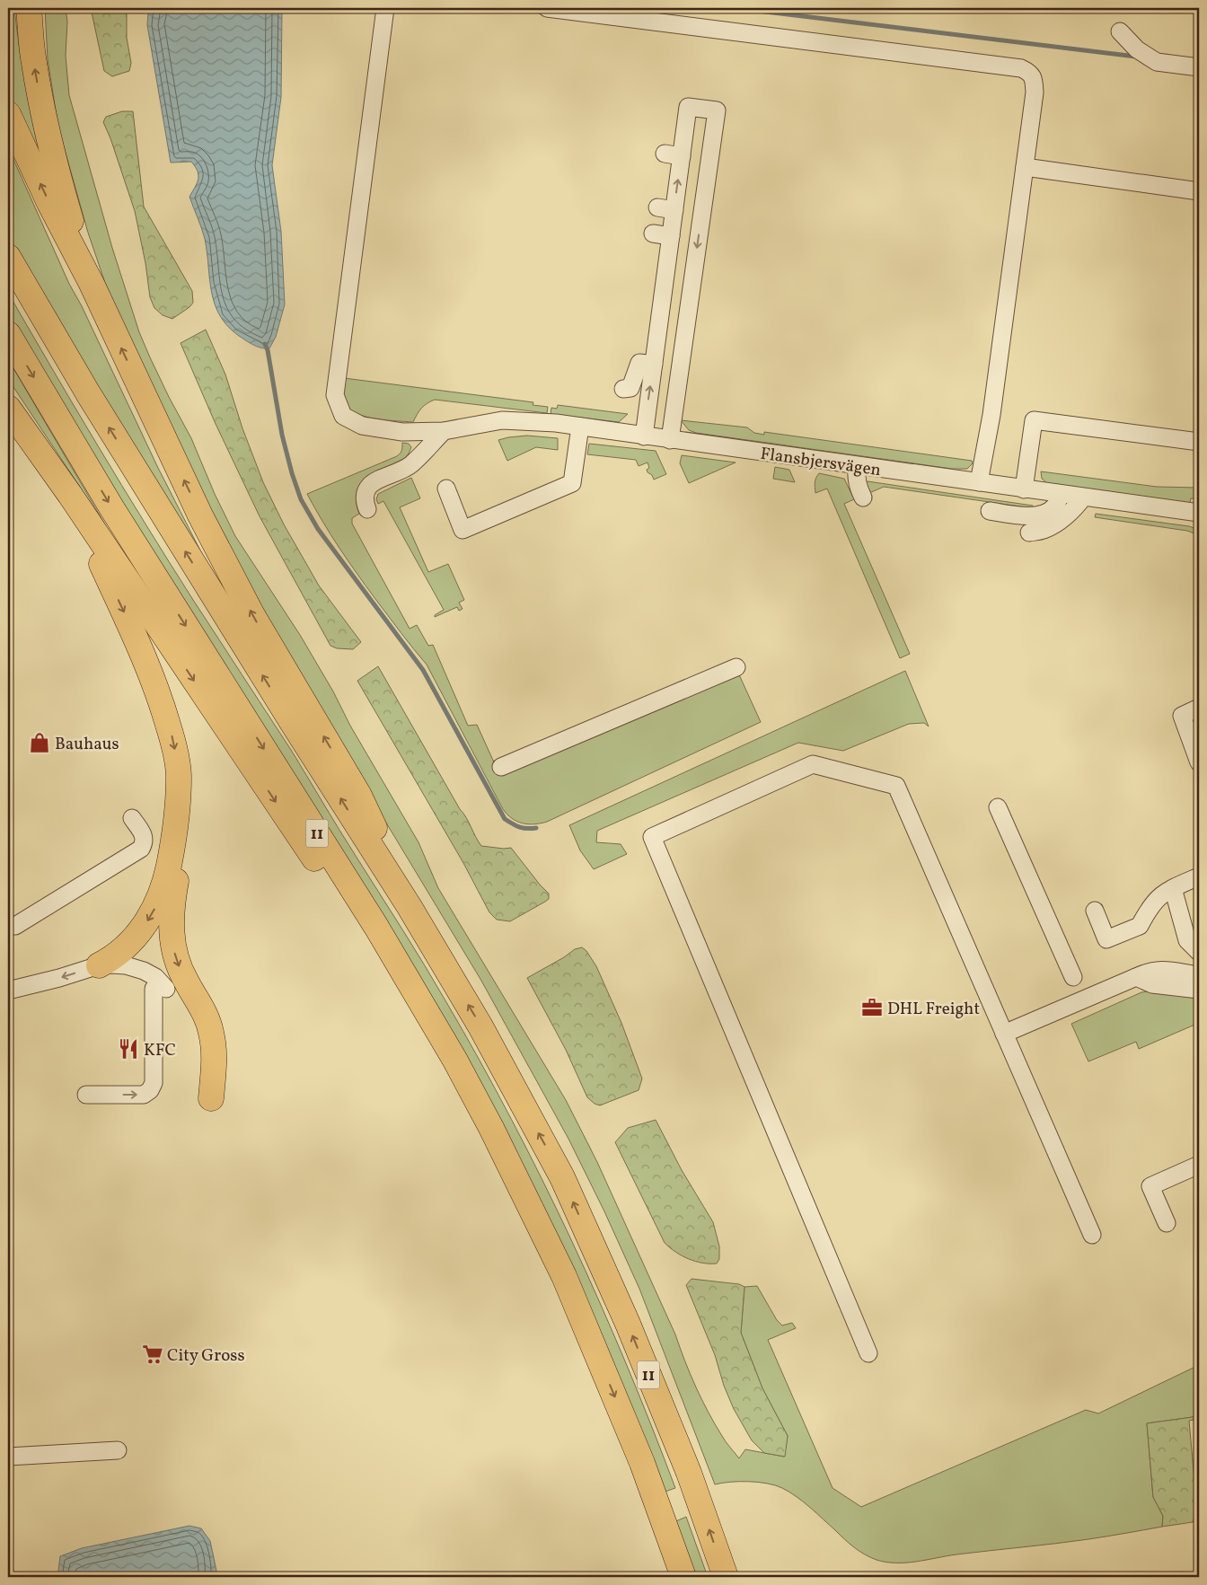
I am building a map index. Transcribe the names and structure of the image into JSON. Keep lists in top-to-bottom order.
{
  "streets": {
    "highway": ["11"],
    "street": ["Flansbjersvägen"]
  },
  "places": {
    "shop": ["Bauhaus"],
    "office": ["DHL Freight"],
    "restaurant": ["KFC"],
    "supermarket": ["City Gross"]
  }
}
